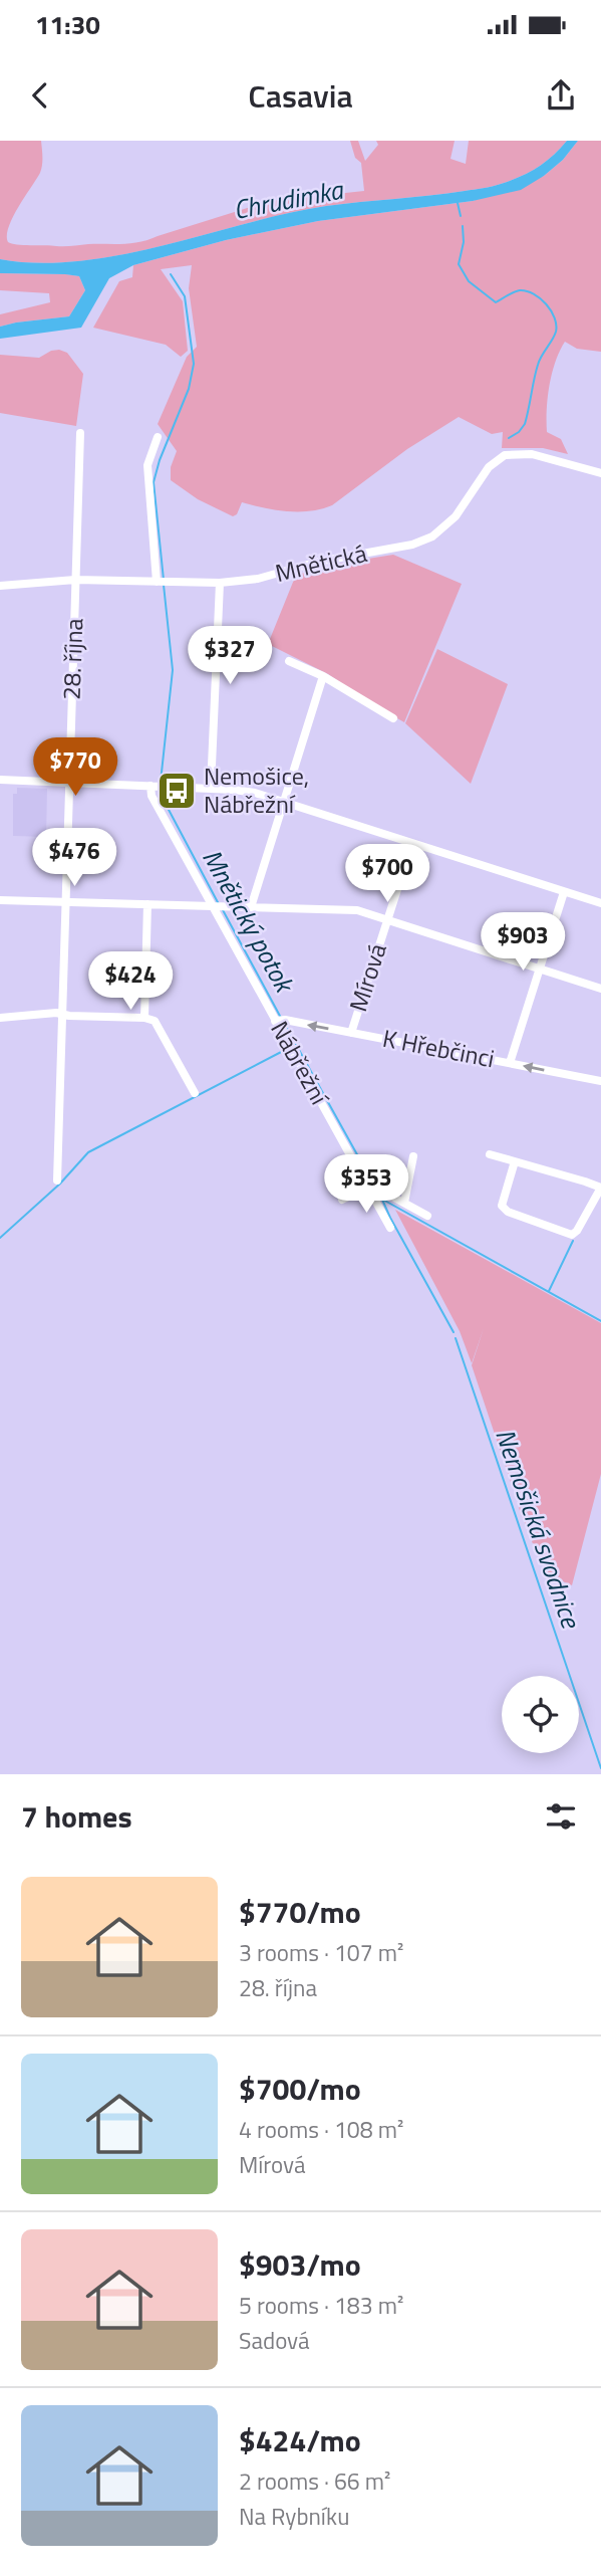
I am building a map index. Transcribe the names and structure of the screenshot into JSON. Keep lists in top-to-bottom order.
{
  "streets": {
    "street": [
      "Mnětická",
      "28. října",
      "Mírová",
      "K Hřebčinci",
      "Nábřežní"
    ]
  },
  "crossings": [
    ["Mnětická", "28. října"],
    ["Mírová", "K Hřebčinci"],
    ["K Hřebčinci", "Nábřežní"]
  ],
  "one_way": ["K Hřebčinci"],
  "water": ["Chrudimka", "Mnětický potok", "Nemošická svodnice"],
  "places": {
    "bus stop": ["Nemošice, Nábřežní"]
  },
  "page": {
    "status": "11:30",
    "header": "Casavia",
    "price": [
      "$327",
      "$770",
      "$476",
      "$700",
      "$903",
      "$424",
      "$353"
    ],
    "heading": "7 homes",
    "list": [
      {
        "name": "$770/mo",
        "note": "3 rooms · 107 m² · 28. října"
      },
      {
        "name": "$700/mo",
        "note": "4 rooms · 108 m² · Mírová"
      },
      {
        "name": "$903/mo",
        "note": "5 rooms · 183 m² · Sadová"
      },
      {
        "name": "$424/mo",
        "note": "2 rooms · 66 m² · Na Rybníku"
      }
    ]
  }
}
